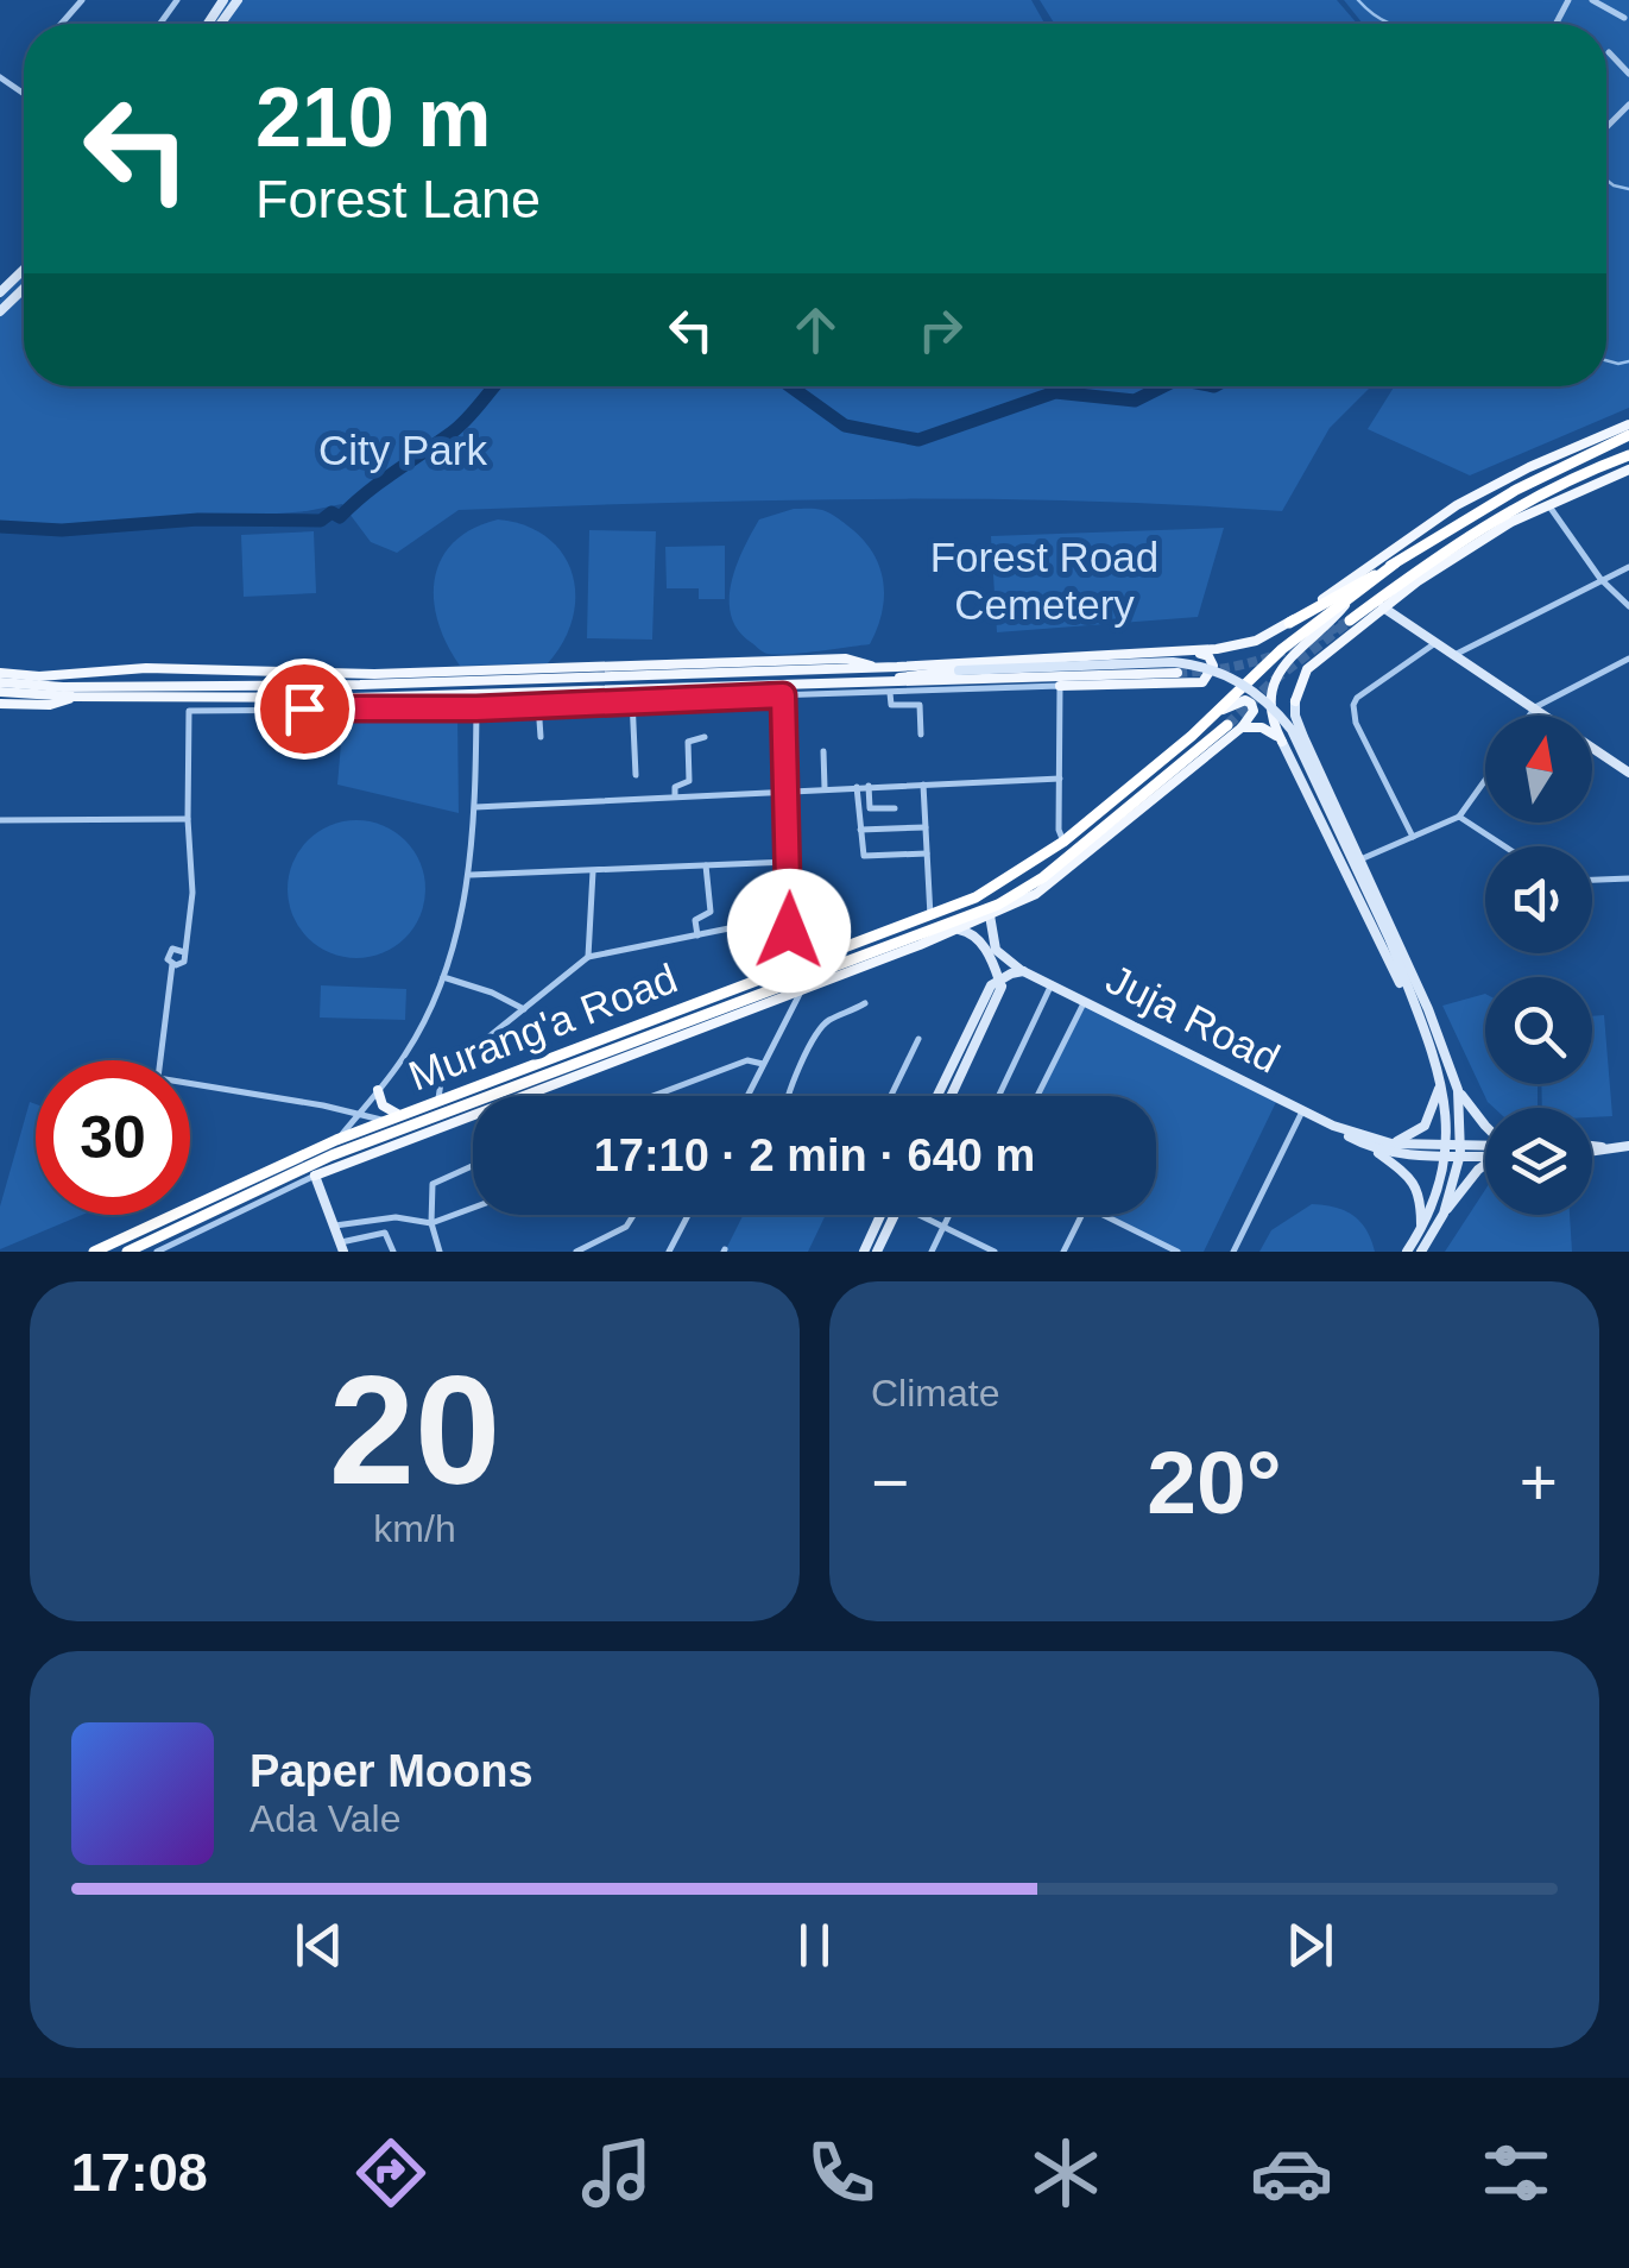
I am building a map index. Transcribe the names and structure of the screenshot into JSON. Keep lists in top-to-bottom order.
{
  "streets": {
    "highway": ["Murang'a Road"],
    "main road": ["Juja Road"]
  },
  "crossings": [
    ["Juja Road", "Murang'a Road"]
  ],
  "parks": ["City Park", "Forest Road Cemetery"],
  "north": "top",
  "page": {
    "turn": ["210 m", "Forest Lane"],
    "limit": "30",
    "trip": "17:10 · 2 min · 640 m",
    "tile": [
      ["20", "km/h"],
      "Climate"
    ],
    "heat": ["−", "20°", "+"],
    "song": ["Paper Moons", "Ada Vale"],
    "tabs": "17:08"
  }
}
